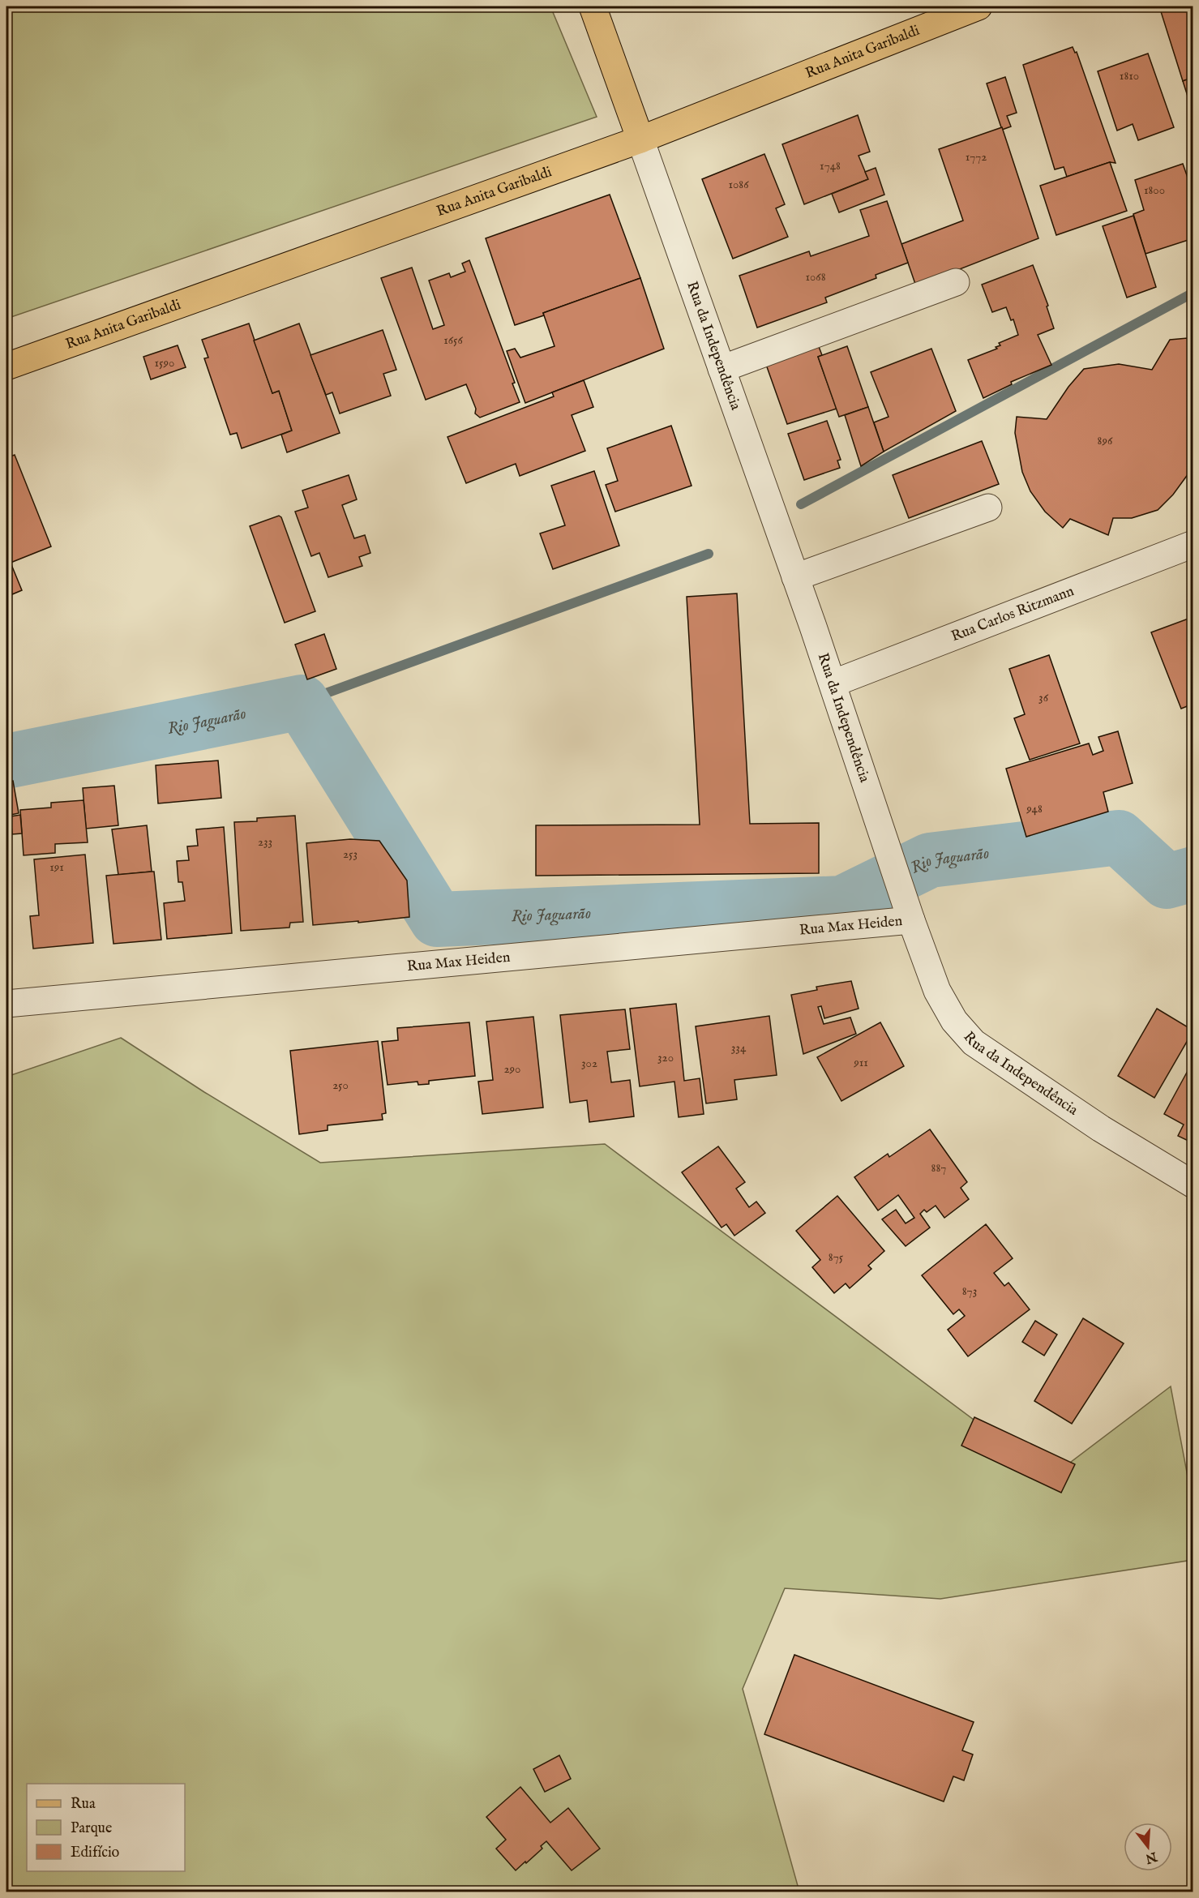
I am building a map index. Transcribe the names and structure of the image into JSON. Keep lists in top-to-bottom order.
{
  "streets": {
    "main road": ["Rua Anita Garibaldi"],
    "street": ["Rua da Independência", "Rua Carlos Ritzmann", "Rua Max Heiden"]
  },
  "crossings": [
    ["Rua Anita Garibaldi", "Rua da Independência"],
    ["Rua da Independência", "Rua Carlos Ritzmann"],
    ["Rua da Independência", "Rua Max Heiden"]
  ],
  "water": ["Rio Jaguarão"],
  "house_numbers": [
    "1810",
    "1772",
    "1748",
    "1086",
    "1800",
    "1068",
    "1656",
    "1590",
    "896",
    "36",
    "948",
    "233",
    "253",
    "191",
    "334",
    "320",
    "911",
    "302",
    "290",
    "250",
    "887",
    "875",
    "873"
  ],
  "legend": ["Rua", "Parque", "Edifício"],
  "north": "bottom"
}
